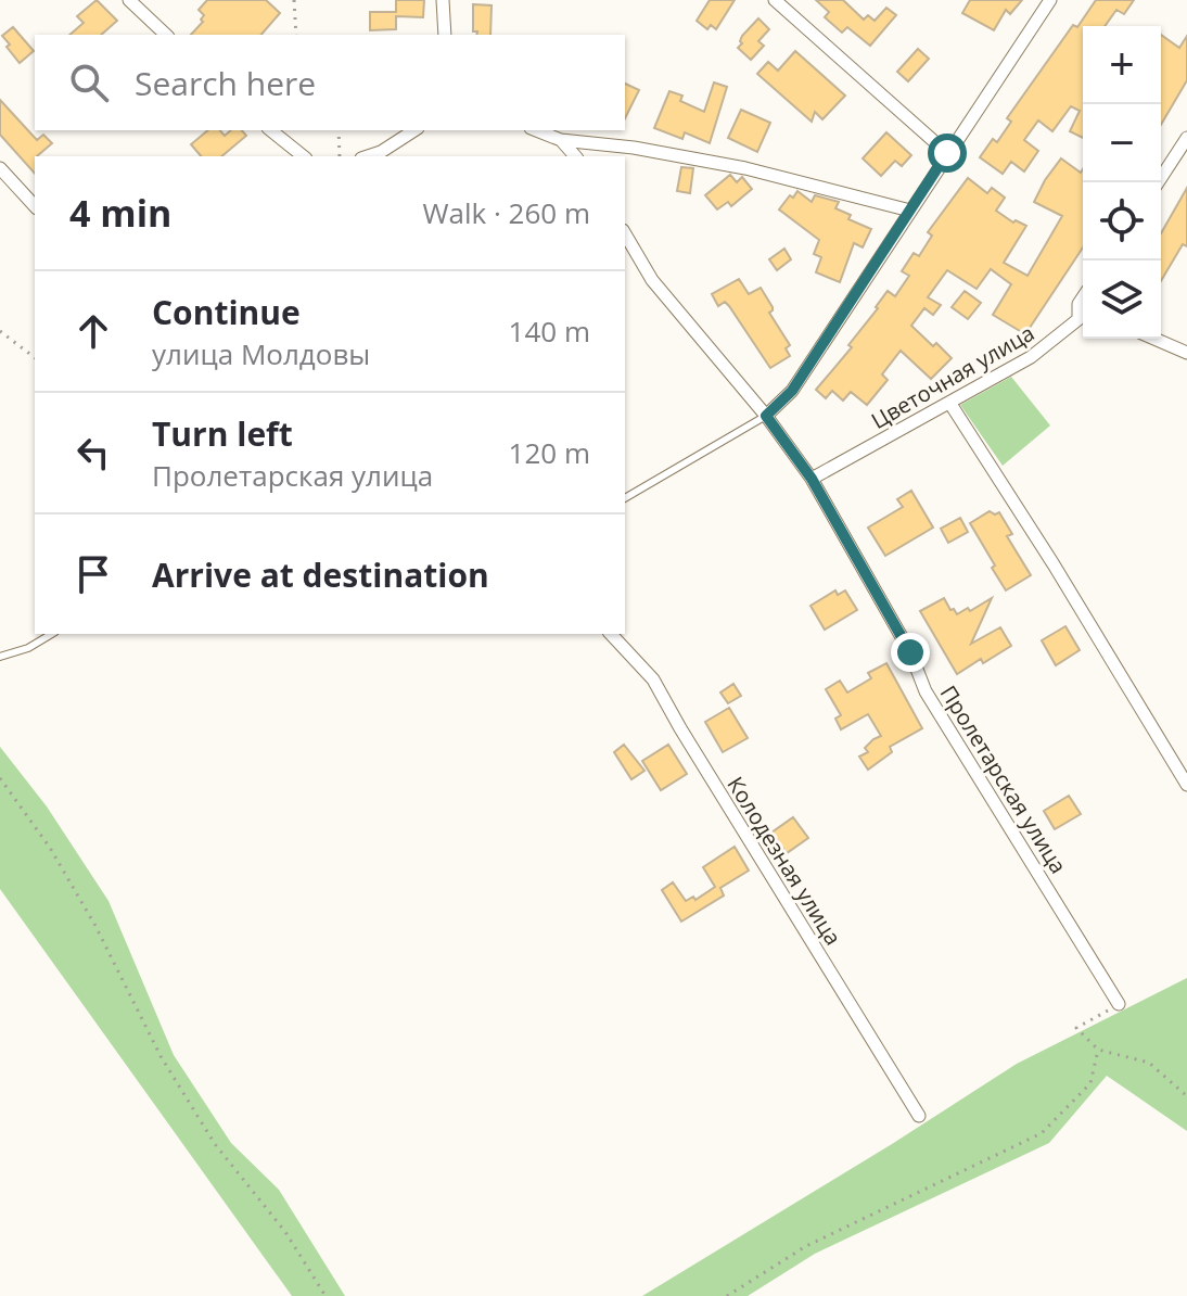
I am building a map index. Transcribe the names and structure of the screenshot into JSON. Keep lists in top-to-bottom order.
{
  "streets": {
    "street": ["Цветочная улица", "Пролетарская улица", "Колодезная улица"]
  },
  "crossings": [
    ["Цветочная улица", "Пролетарская улица"]
  ],
  "page": {
    "map_buttons": ["+", "−"],
    "search": "Search here",
    "heading": ["4 min", "Walk · 260 m"],
    "list": [
      ["Continue", "улица Молдовы", "140 m"],
      ["Turn left", "Пролетарская улица", "120 m"],
      "Arrive at destination"
    ]
  }
}
